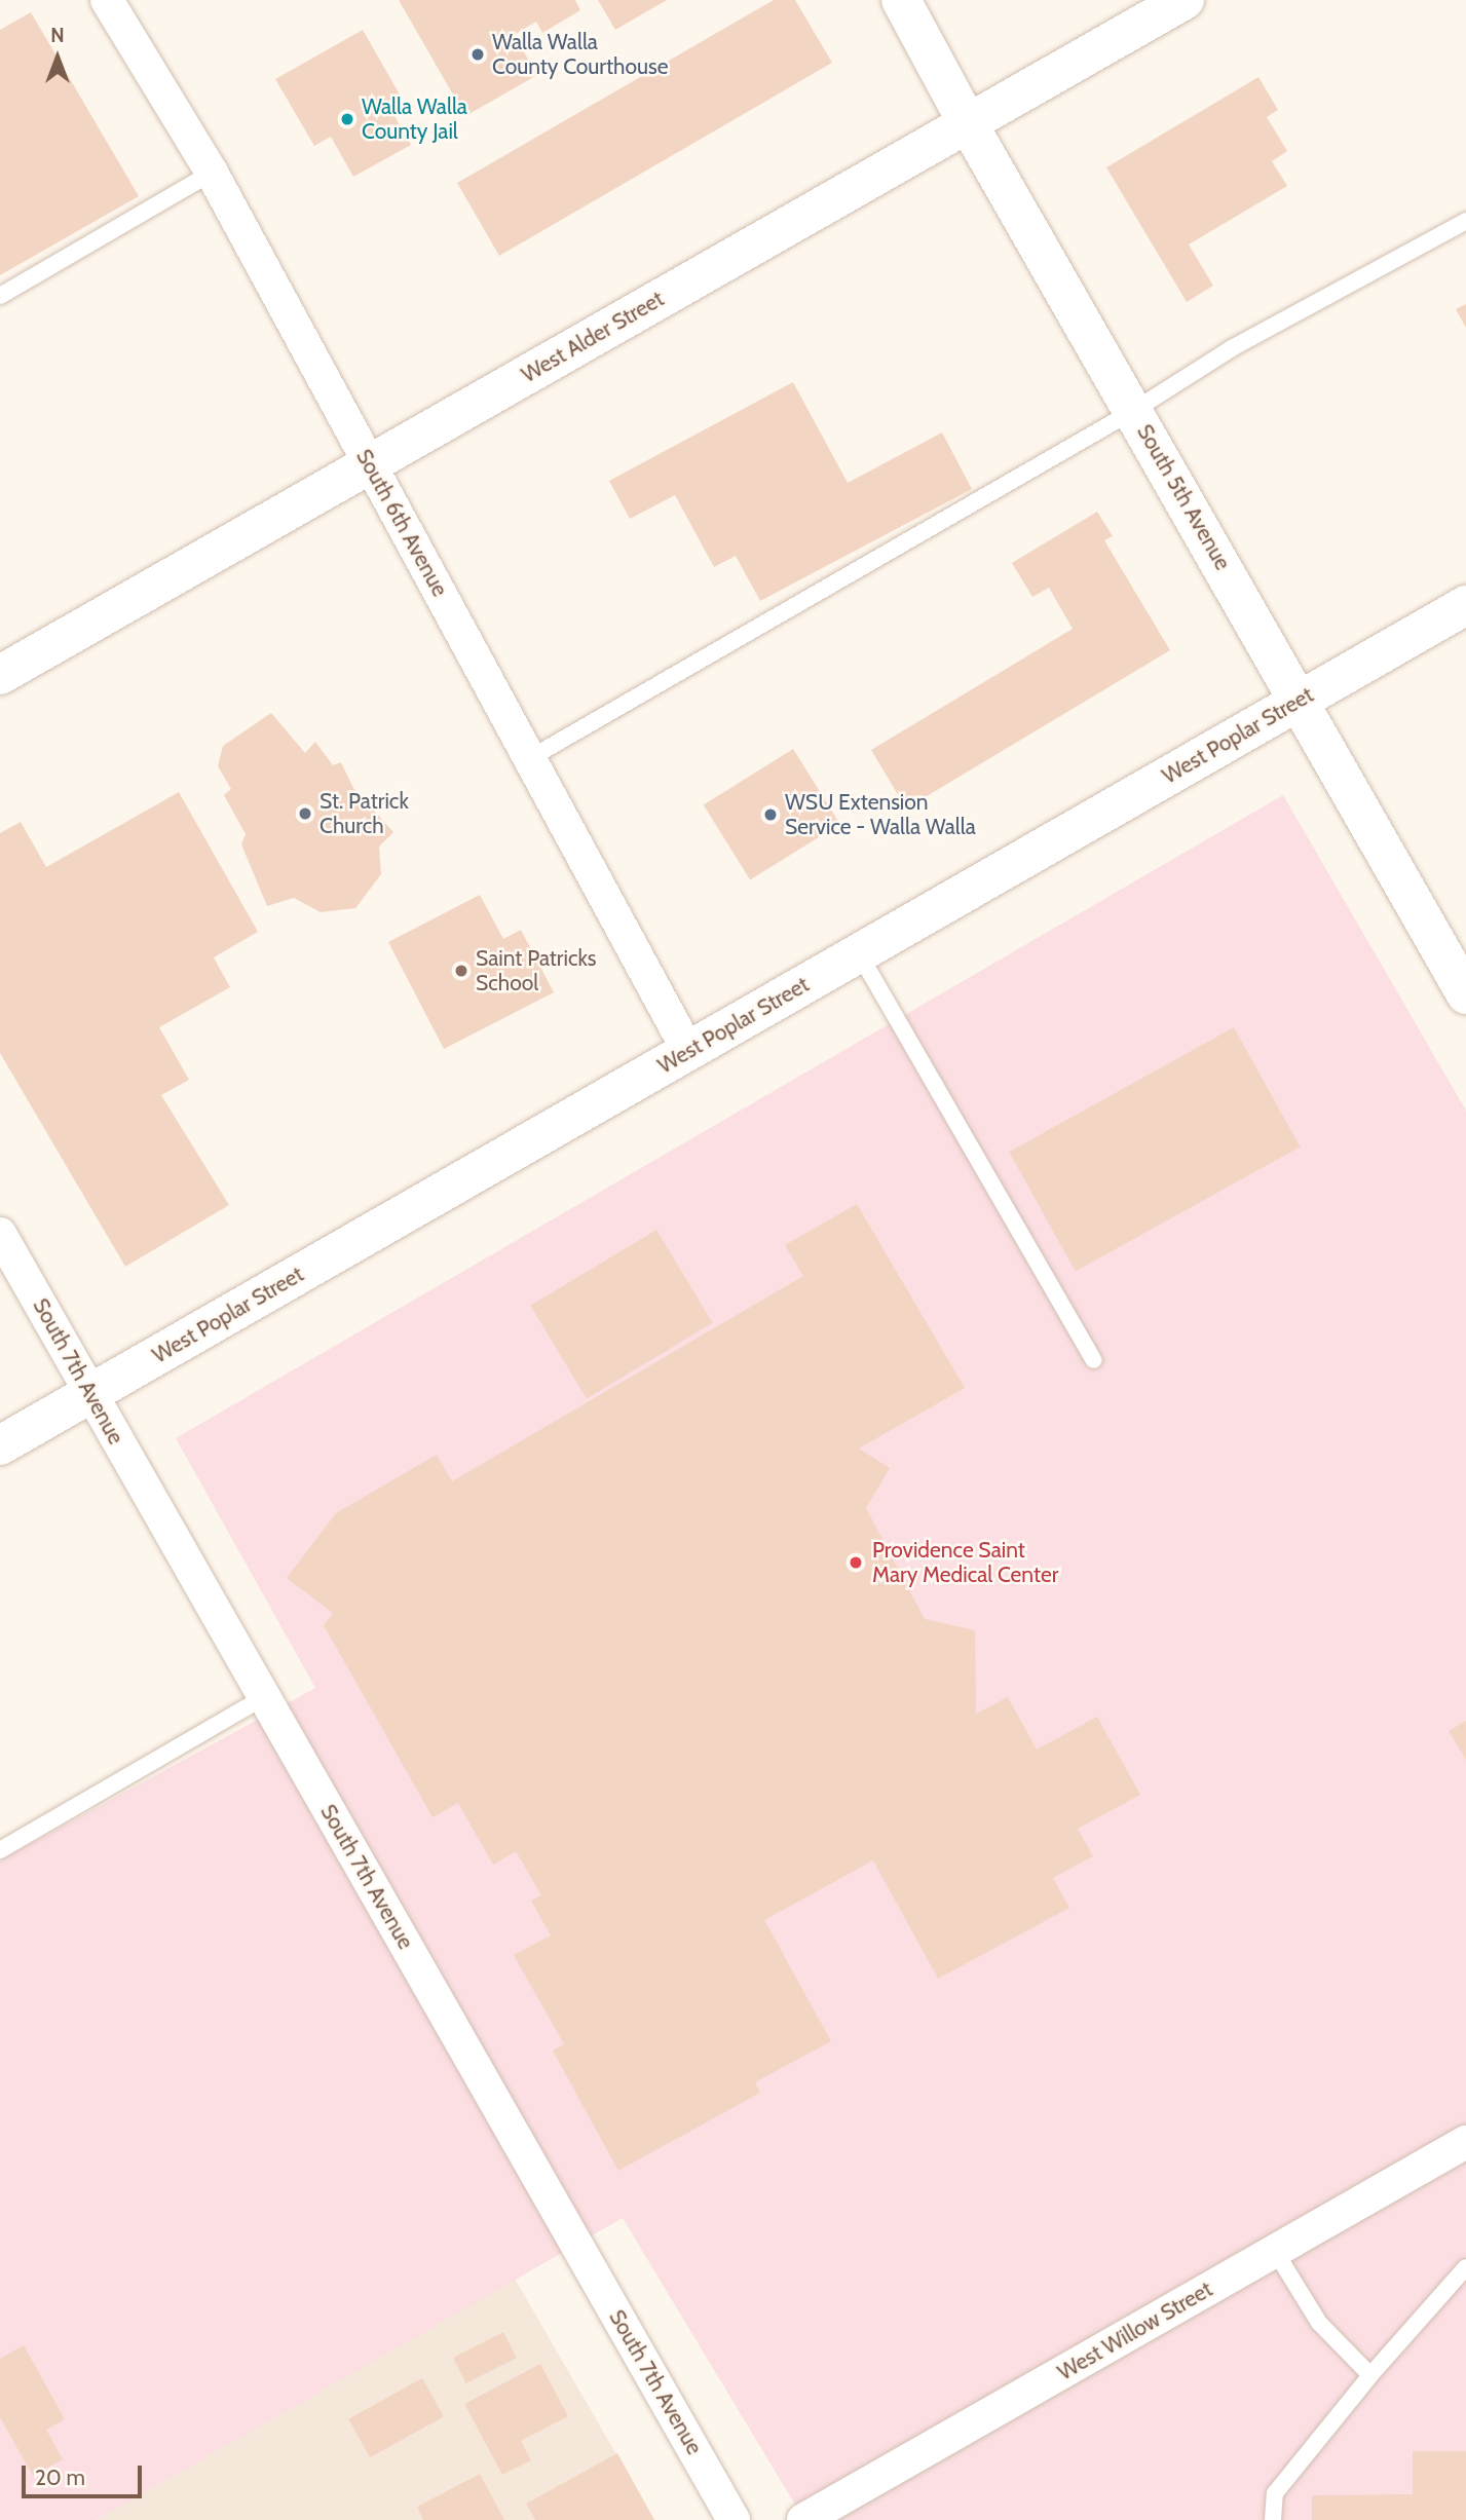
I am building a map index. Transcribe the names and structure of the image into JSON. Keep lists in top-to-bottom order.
{
  "streets": {
    "main road": ["West Alder Street", "South 5th Avenue", "West Poplar Street"],
    "street": ["South 6th Avenue", "South 7th Avenue", "West Willow Street"]
  },
  "crossings": [
    ["West Alder Street", "South 5th Avenue"],
    ["West Alder Street", "South 6th Avenue"],
    ["South 5th Avenue", "West Poplar Street"],
    ["South 6th Avenue", "West Poplar Street"],
    ["West Poplar Street", "South 7th Avenue"]
  ],
  "places": [
    "Walla Walla County Courthouse",
    "Walla Walla County Jail",
    "St. Patrick Church",
    "WSU Extension Service - Walla Walla",
    "Saint Patricks School",
    "Providence Saint Mary Medical Center"
  ],
  "scale_bar": "20 m",
  "north": "top"
}
